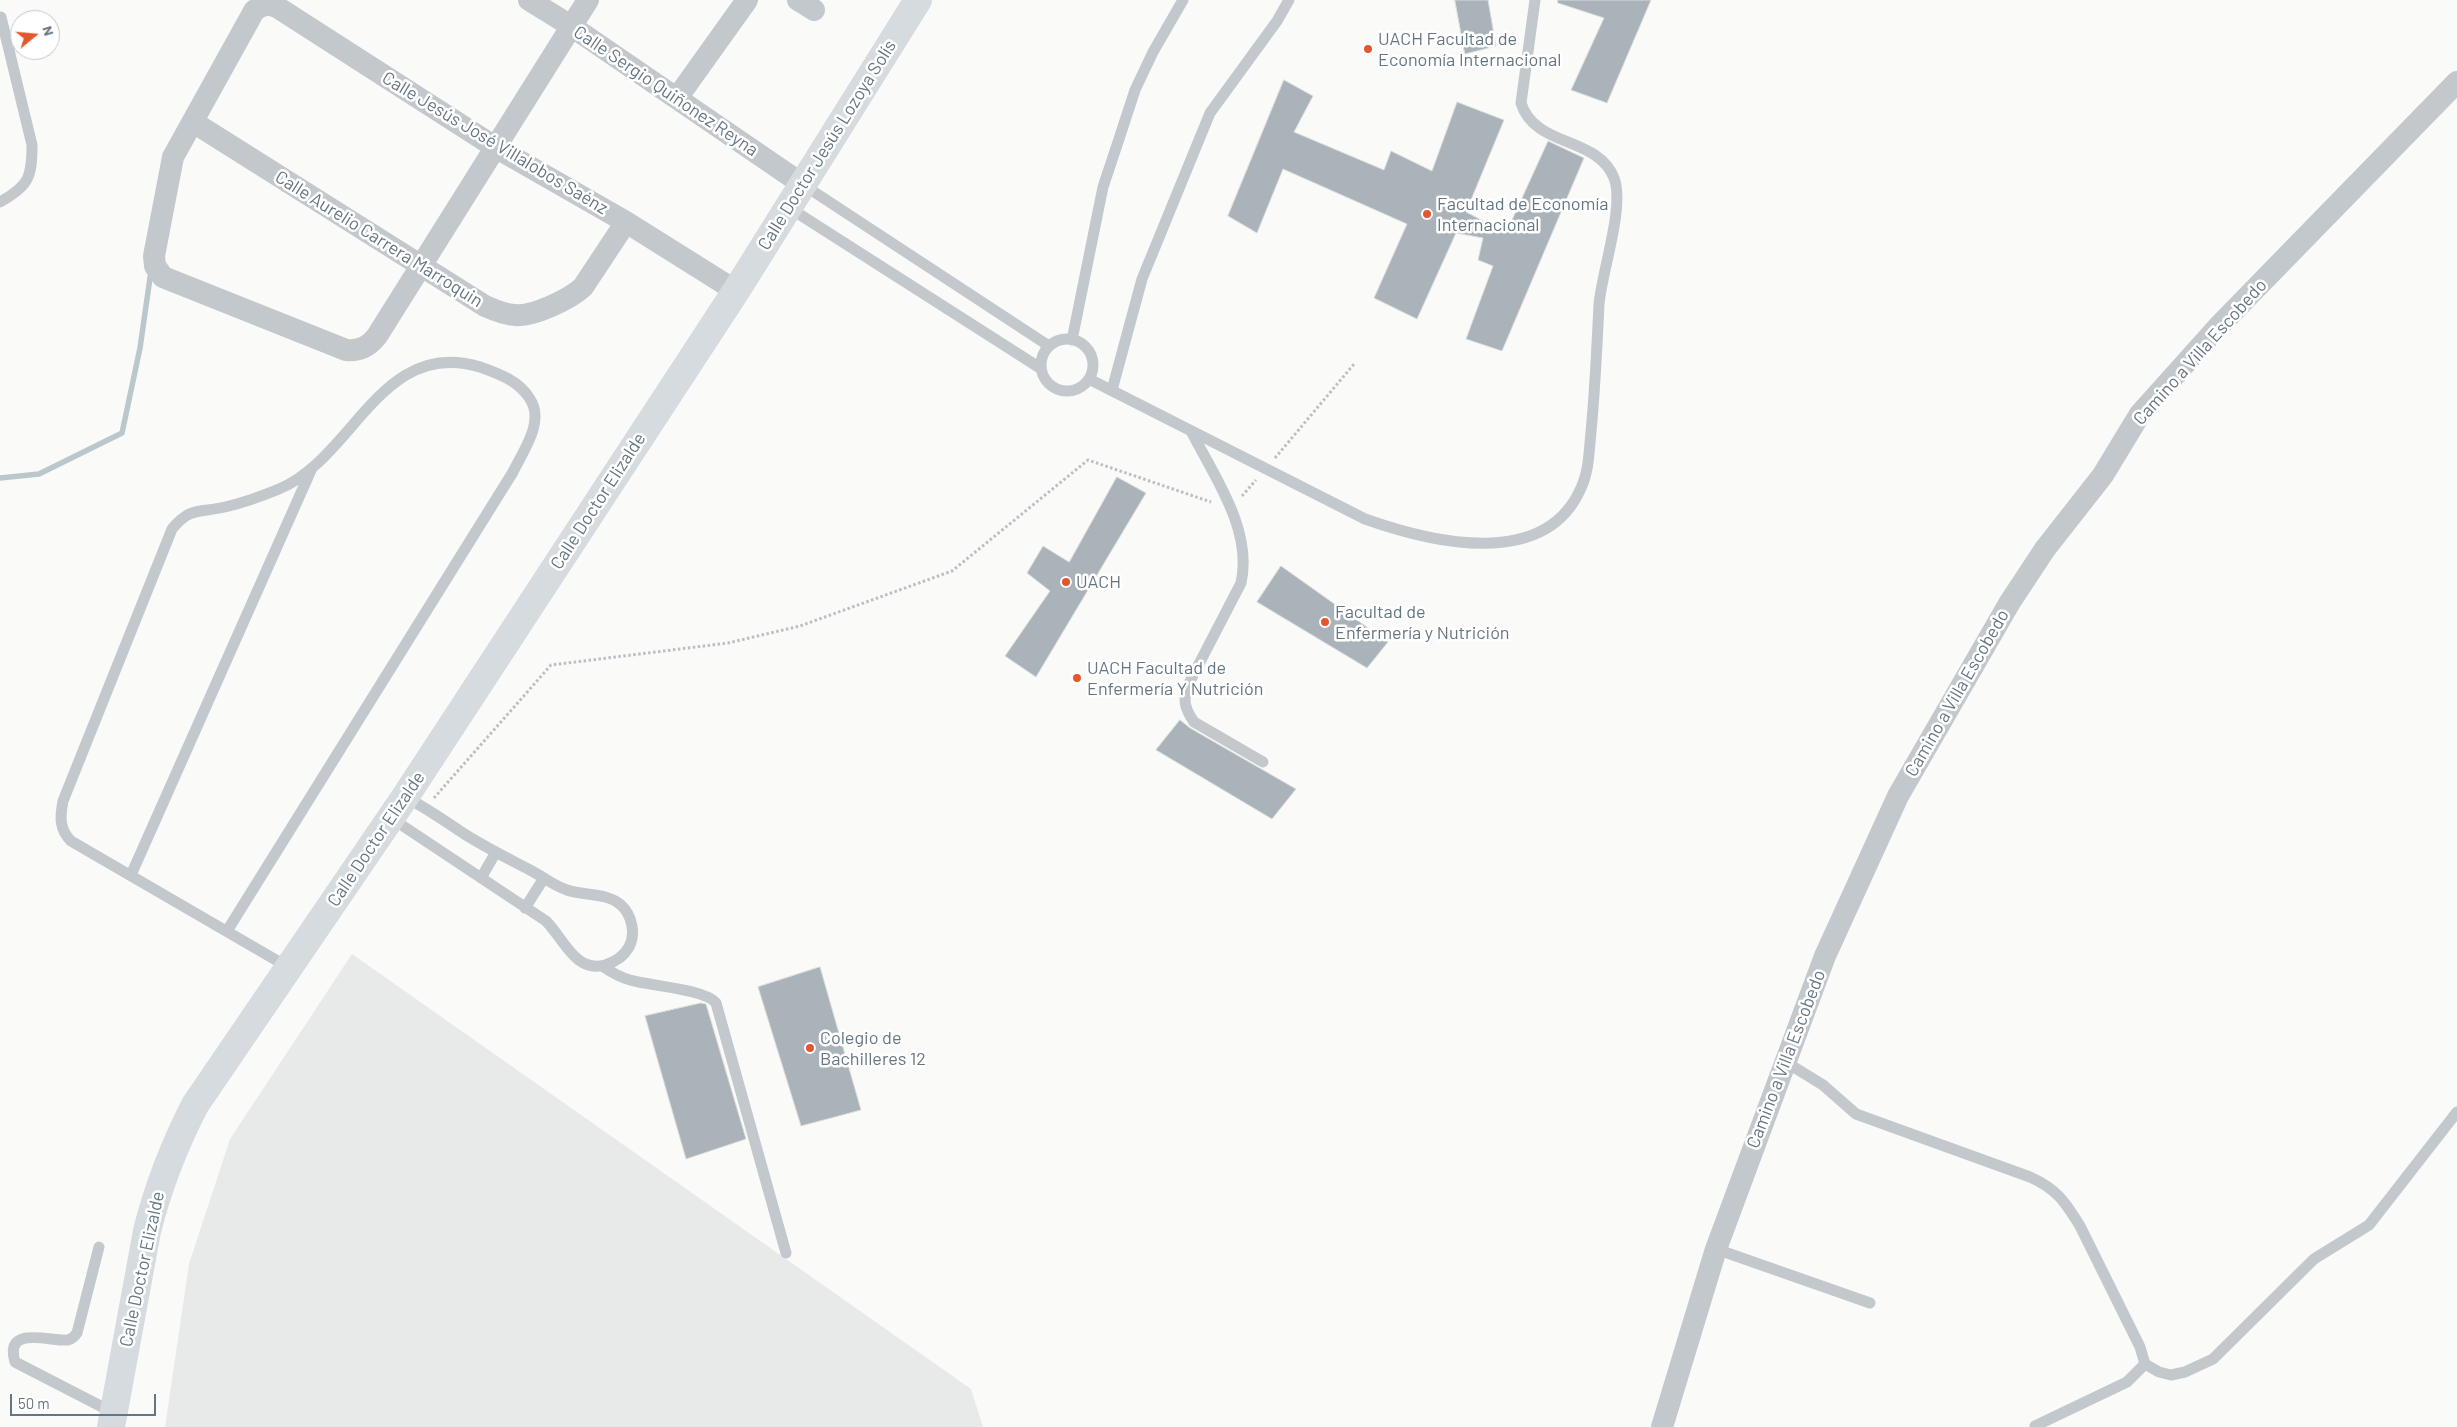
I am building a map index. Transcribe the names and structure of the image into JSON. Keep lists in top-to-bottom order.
{
  "streets": {
    "street": [
      "Calle Sergio Quiñonez Reyna",
      "Calle Jesús José Villalobos Saénz",
      "Calle Doctor Jesús Lozoya Solís",
      "Calle Aurelio Carrera Marroquin",
      "Camino a Villa Escobedo",
      "Calle Doctor Elizalde"
    ]
  },
  "crossings": [
    ["Calle Sergio Quiñonez Reyna", "Calle Doctor Jesús Lozoya Solís"],
    ["Calle Jesús José Villalobos Saénz", "Calle Doctor Jesús Lozoya Solís"],
    ["Calle Jesús José Villalobos Saénz", "Calle Aurelio Carrera Marroquin"],
    ["Calle Jesús José Villalobos Saénz", "Calle Doctor Elizalde"],
    ["Calle Doctor Jesús Lozoya Solís", "Calle Doctor Elizalde"]
  ],
  "places": [
    "UACH Facultad de Economía Internacional",
    "Facultad de Economía Internacional",
    "UACH",
    "Facultad de Enfermería y Nutrición",
    "UACH Facultad de Enfermería Y Nutrición",
    "Colegio de Bachilleres 12"
  ],
  "scale_bar": "50 m",
  "north": "right"
}
